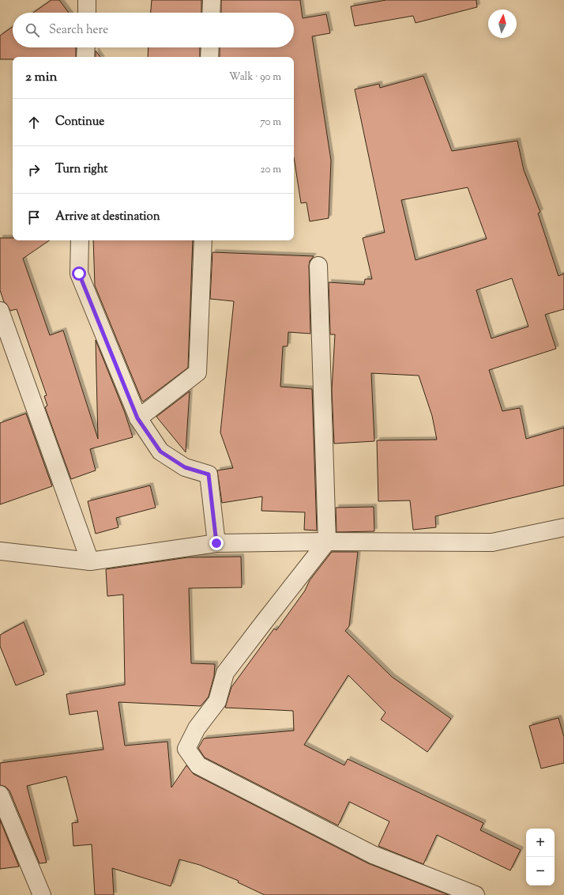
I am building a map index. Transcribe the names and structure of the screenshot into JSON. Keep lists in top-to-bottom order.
{
  "north": "top",
  "page": {
    "search": "Search here",
    "heading": ["2 min", "Walk · 90 m"],
    "list": [
      ["Continue", "70 m"],
      ["Turn right", "20 m"],
      "Arrive at destination"
    ],
    "map_buttons": ["+", "−"]
  }
}
